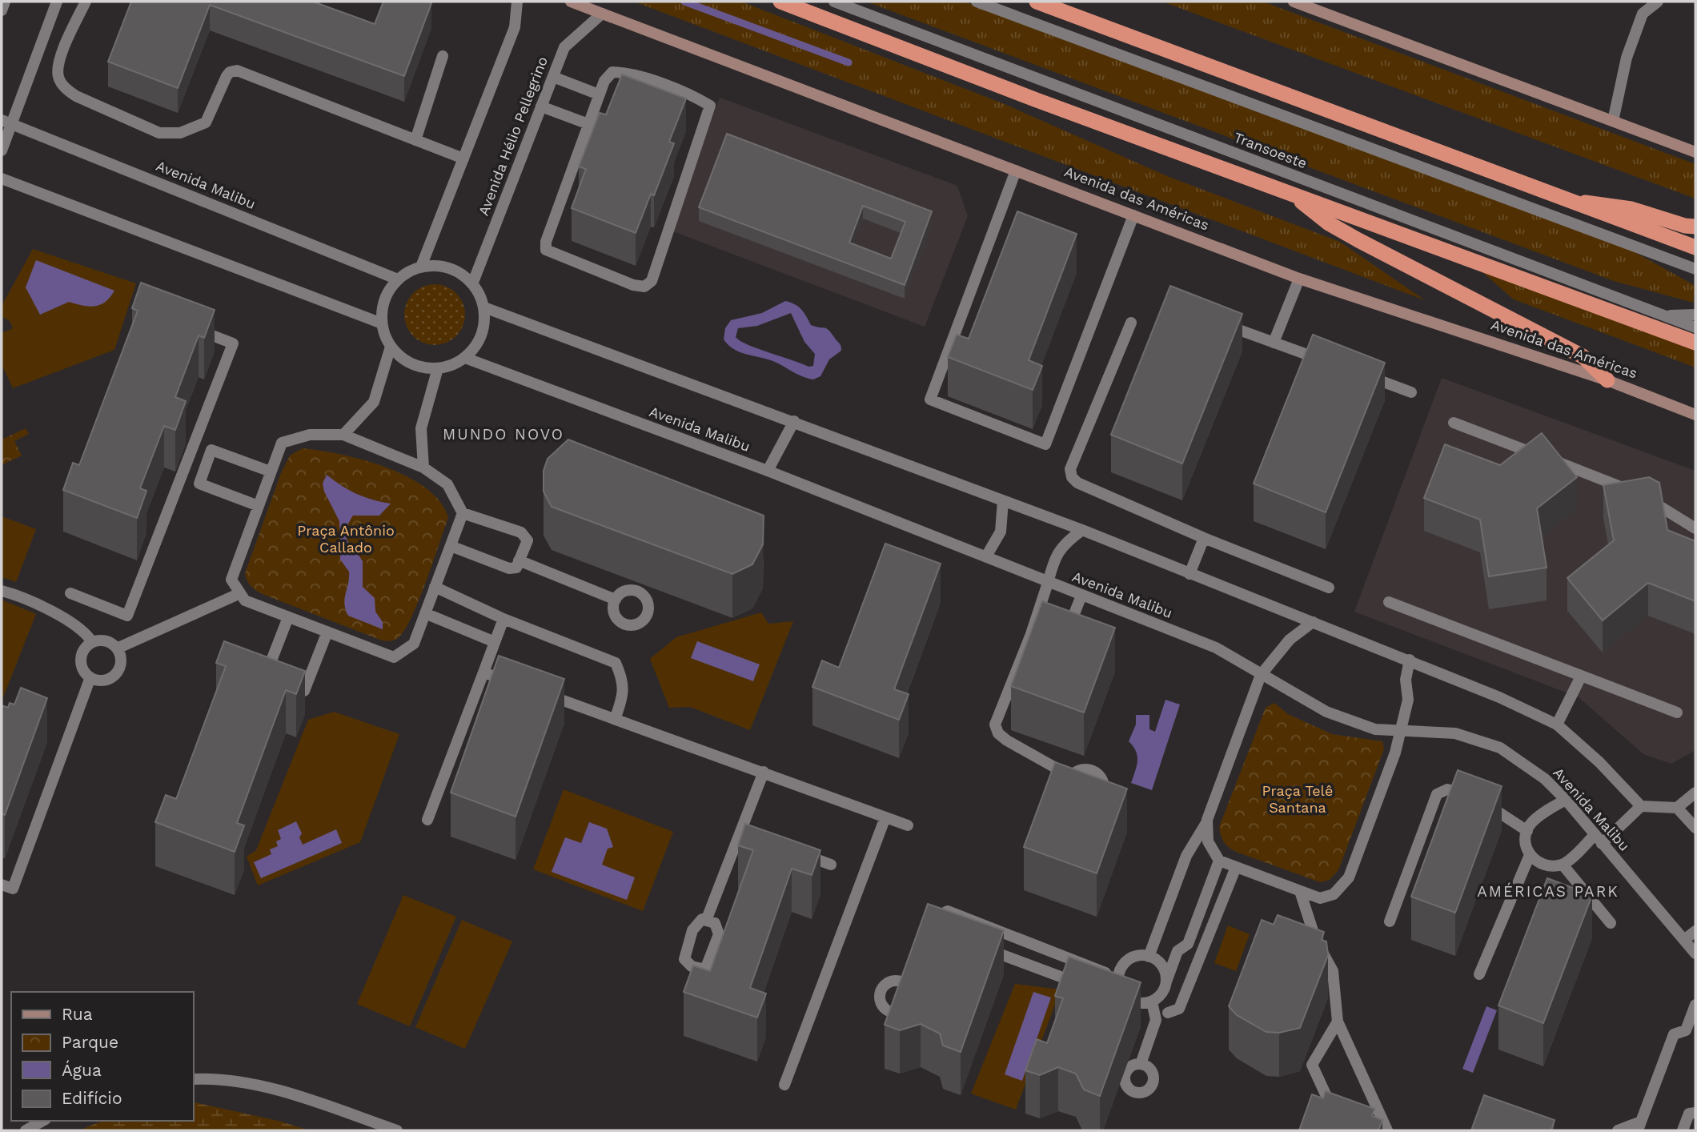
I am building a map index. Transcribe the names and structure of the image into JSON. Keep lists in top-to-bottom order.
{
  "streets": {
    "main road": ["Avenida das Américas"],
    "street": ["Avenida Hélio Pellegrino", "Transoeste", "Avenida Malibu"]
  },
  "crossings": [
    ["Avenida Hélio Pellegrino", "Avenida Malibu"],
    ["Avenida Hélio Pellegrino", "Avenida das Américas"]
  ],
  "districts": ["MUNDO NOVO", "AMÉRICAS PARK"],
  "parks": ["Praça Antônio Callado", "Praça Telê Santana"],
  "legend": [
    "Rua",
    "Parque",
    "Água",
    "Edifício"
  ]
}
